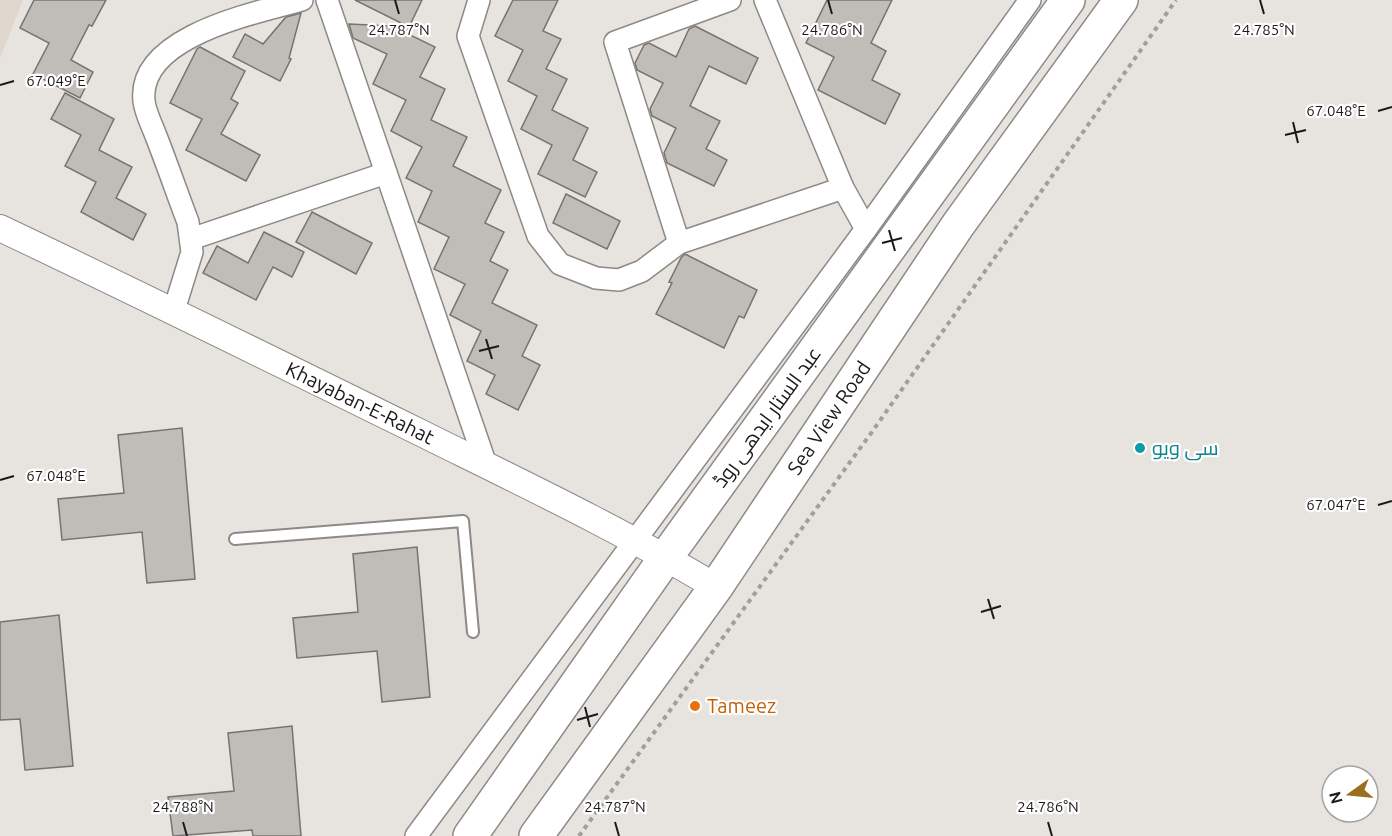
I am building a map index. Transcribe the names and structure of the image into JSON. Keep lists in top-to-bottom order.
{
  "streets": {
    "main road": ["عبد الستار ایدھی روڈ", "Sea View Road"],
    "street": ["Khayaban-E-Rahat"]
  },
  "crossings": [
    ["Khayaban-E-Rahat", "عبد الستار ایدھی روڈ"],
    ["Khayaban-E-Rahat", "Sea View Road"]
  ],
  "places": ["سی ویو", "Tameez"],
  "north": "left",
  "coordinates": [
    "24.787°N",
    "24.786°N",
    "24.785°N",
    "67.049°E",
    "67.048°E",
    "67.047°E",
    "24.788°N"
  ]
}
